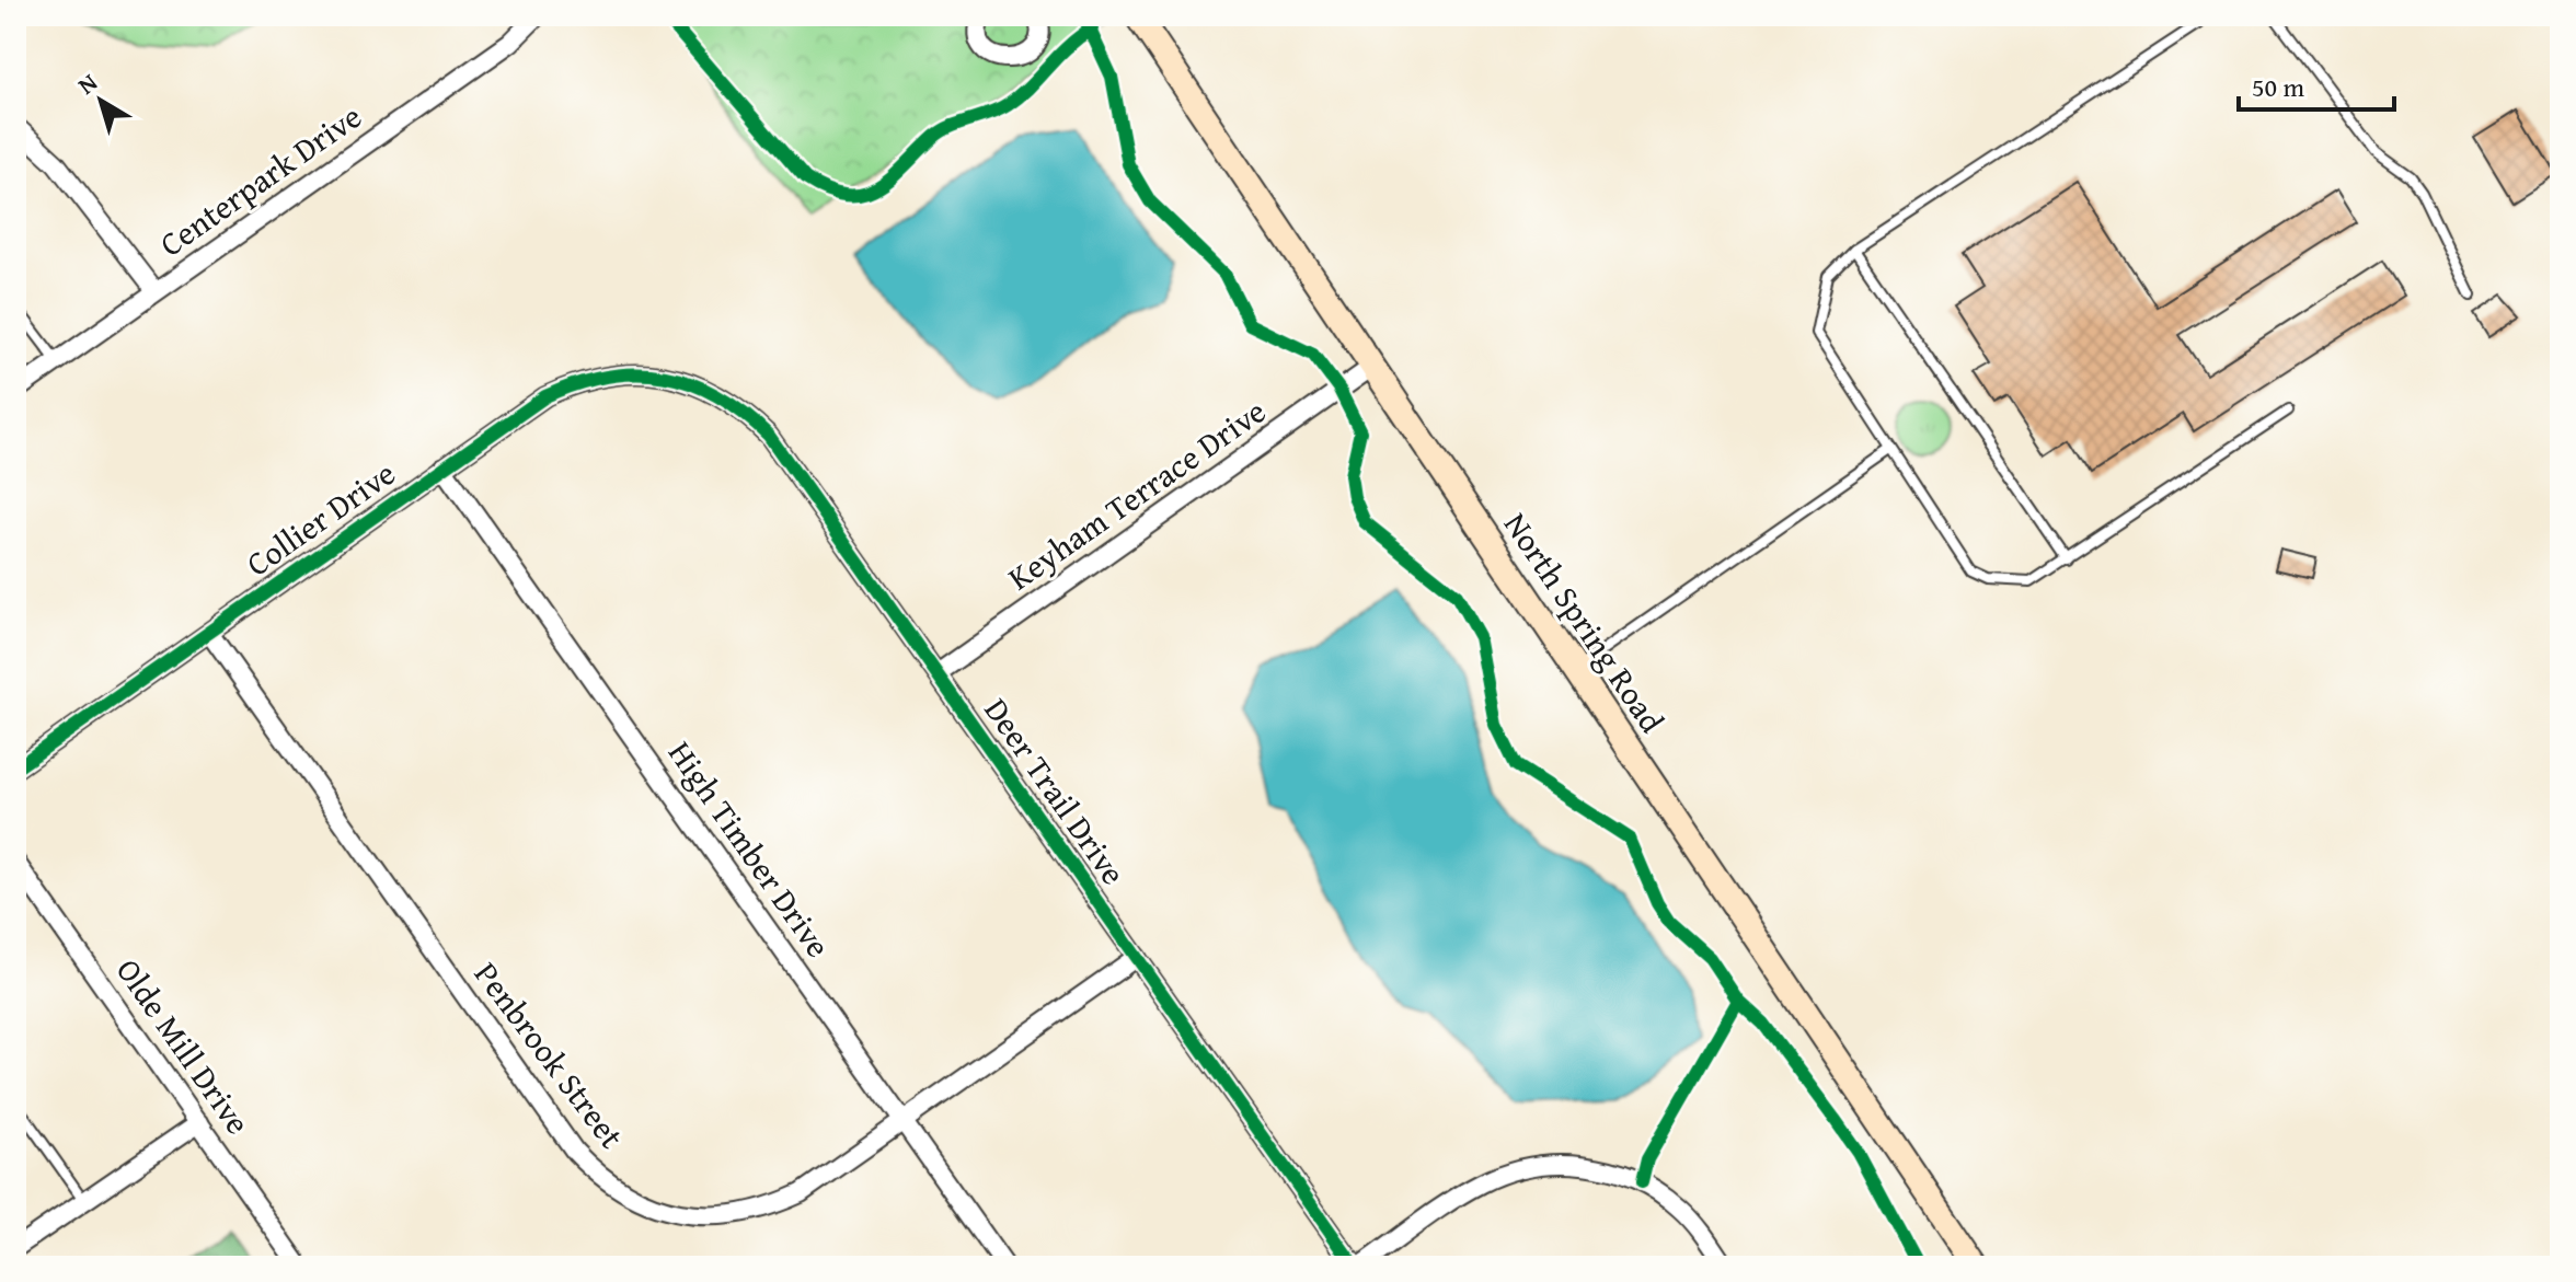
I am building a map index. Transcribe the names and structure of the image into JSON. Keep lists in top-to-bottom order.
{
  "streets": {
    "main road": ["North Spring Road"],
    "street": [
      "Centerpark Drive",
      "Keyham Terrace Drive",
      "Collier Drive",
      "Deer Trail Drive",
      "High Timber Drive",
      "Olde Mill Drive",
      "Penbrook Street"
    ]
  },
  "crossings": [
    ["Keyham Terrace Drive", "North Spring Road"],
    ["Keyham Terrace Drive", "Deer Trail Drive"],
    ["Collier Drive", "Deer Trail Drive"],
    ["Collier Drive", "High Timber Drive"],
    ["Collier Drive", "Penbrook Street"],
    ["Deer Trail Drive", "Penbrook Street"],
    ["High Timber Drive", "Penbrook Street"]
  ],
  "scale_bar": "50 m",
  "north": "top left"
}
